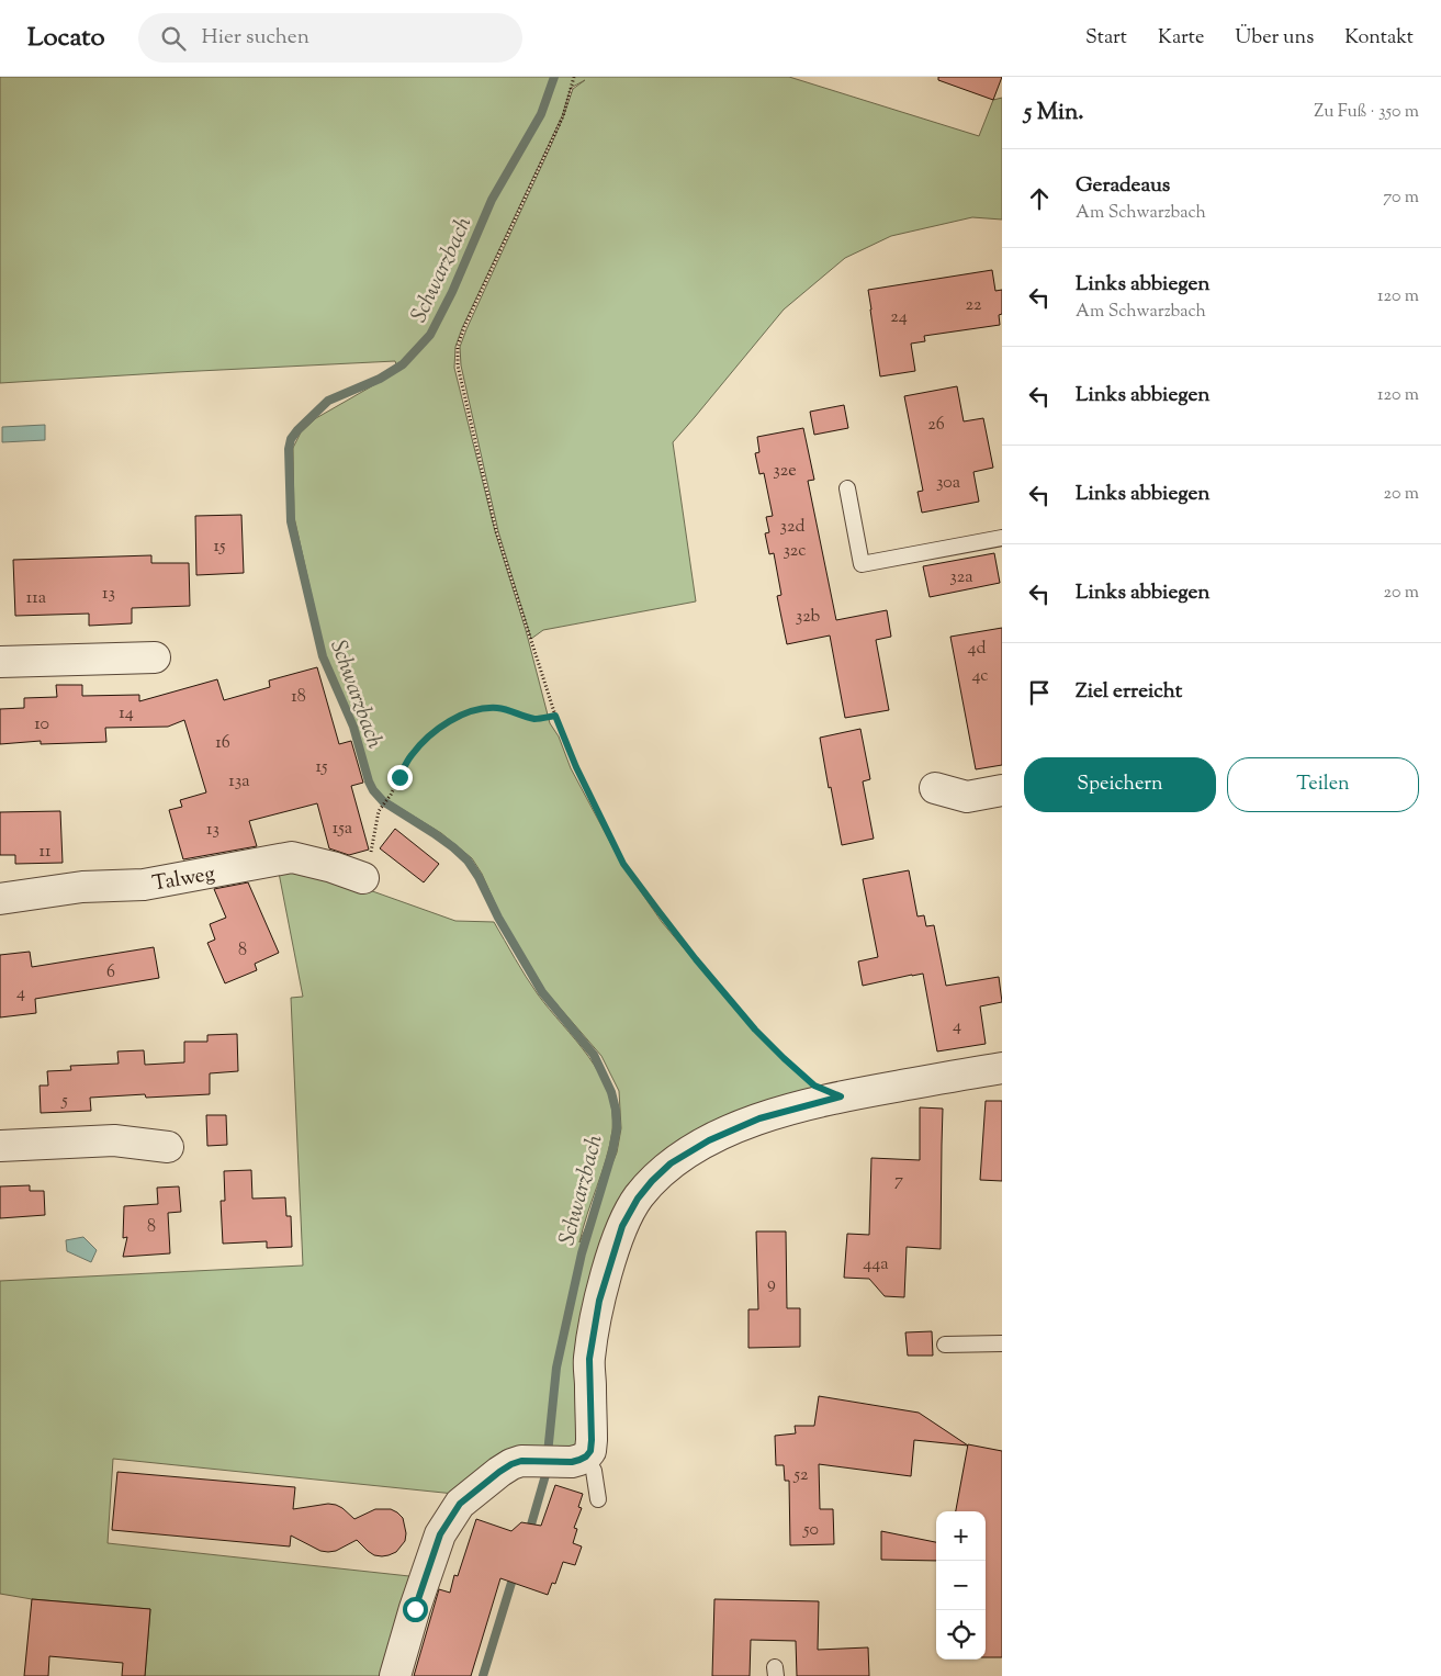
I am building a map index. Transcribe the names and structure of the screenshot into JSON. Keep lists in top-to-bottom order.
{
  "streets": {
    "street": ["Talweg"]
  },
  "water": ["Schwarzbach"],
  "house_numbers": [
    "22",
    "24",
    "26",
    "32e",
    "30a",
    "32d",
    "15",
    "32c",
    "32a",
    "13",
    "11a",
    "32b",
    "4d",
    "4c",
    "18",
    "14",
    "10",
    "16",
    "15",
    "13a",
    "15a",
    "13",
    "11",
    "8",
    "6",
    "4",
    "4",
    "5",
    "7",
    "8",
    "44a",
    "9",
    "52",
    "50"
  ],
  "page": {
    "header": "Locato",
    "search": "Hier suchen",
    "nav": [
      "Start",
      "Karte",
      "Über uns",
      "Kontakt"
    ],
    "heading": ["5 Min.", "Zu Fuß · 350 m"],
    "list": [
      ["Geradeaus", "Am Schwarzbach", "70 m"],
      ["Links abbiegen", "Am Schwarzbach", "120 m"],
      ["Links abbiegen", "120 m"],
      ["Links abbiegen", "20 m"],
      ["Links abbiegen", "20 m"],
      "Ziel erreicht"
    ],
    "buttons": ["Speichern", "Teilen"],
    "map_buttons": ["+", "−"]
  }
}
